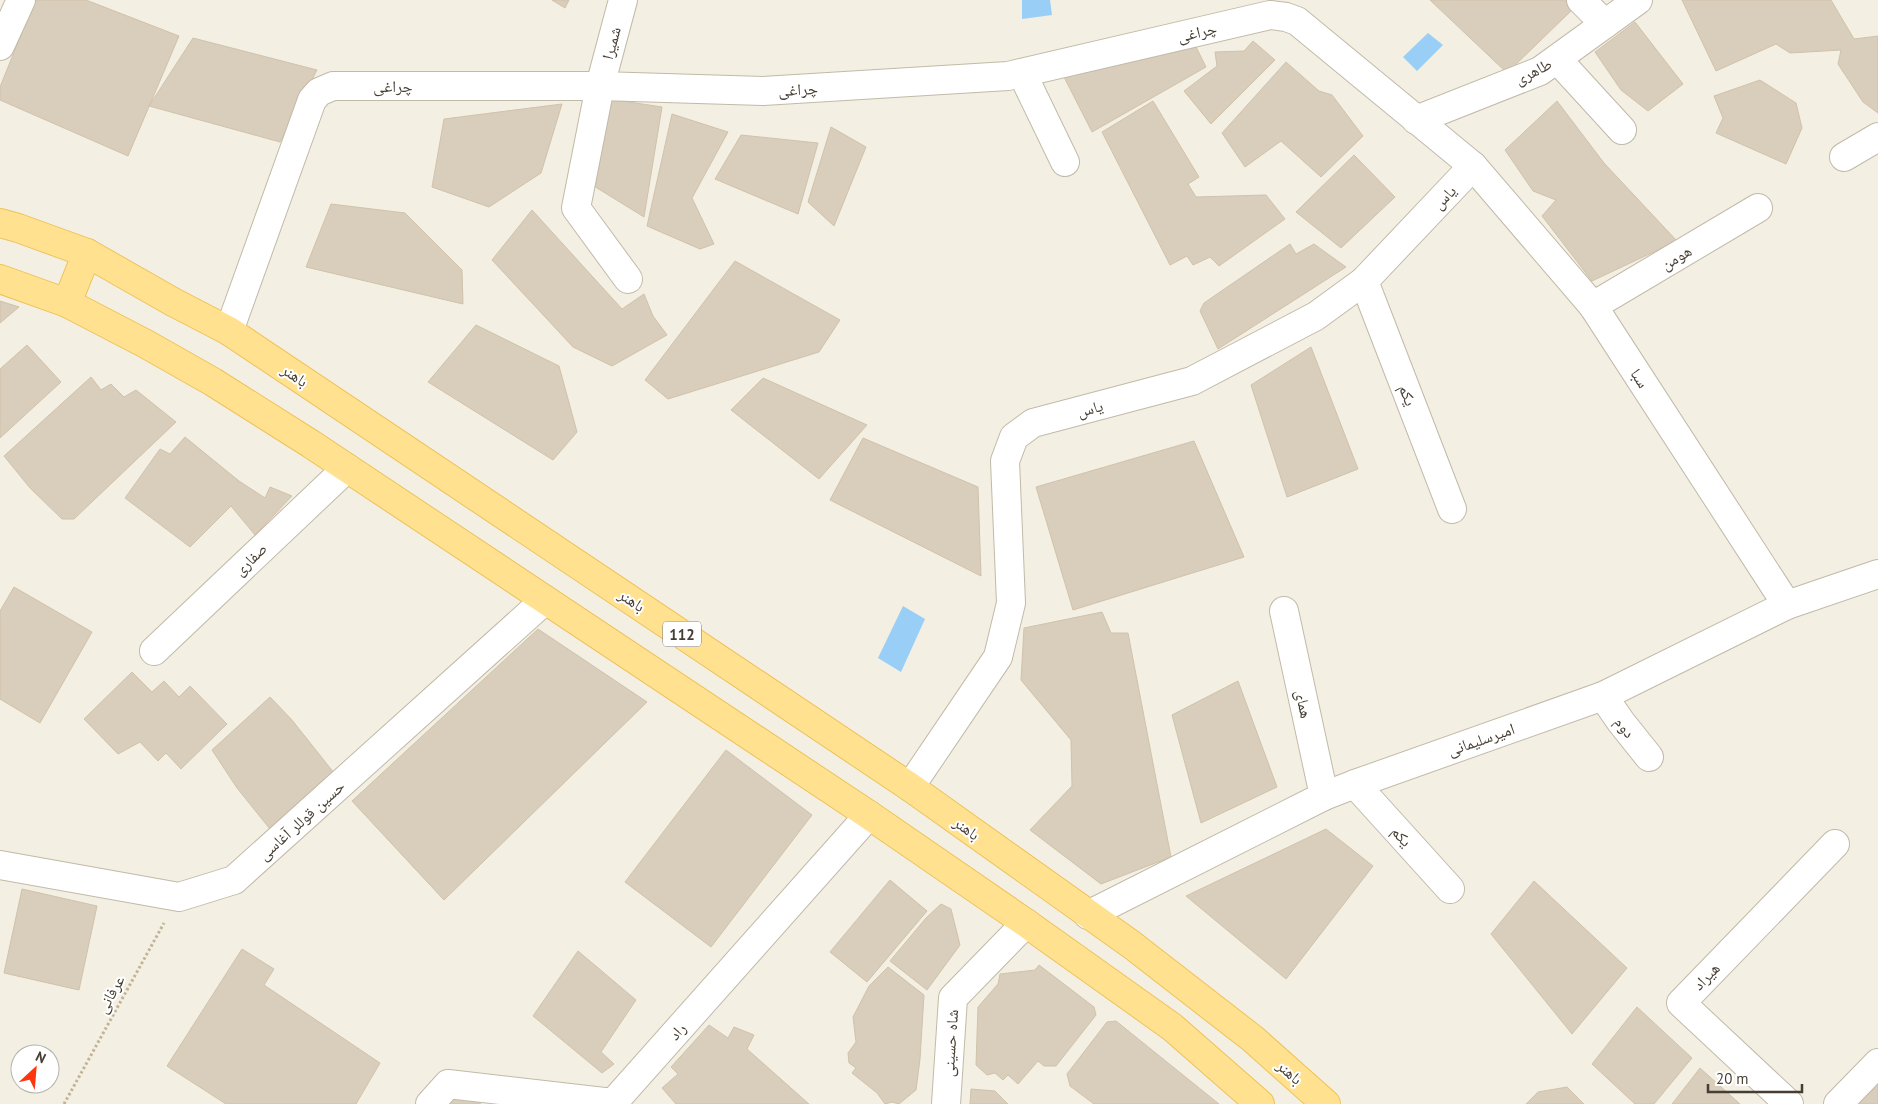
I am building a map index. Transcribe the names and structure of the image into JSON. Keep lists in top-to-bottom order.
{
  "streets": {
    "main road": ["باهنر", "112"],
    "street": [
      "چراغی",
      "شمیرا",
      "طاهری",
      "یاس",
      "هومن",
      "سبا",
      "یکم",
      "صفاری",
      "همای",
      "دوم",
      "امیرسلیمانی",
      "حسین قوللر آغاسی",
      "هیراد",
      "راد",
      "شاه حسینی"
    ],
    "path": ["عرفانی"]
  },
  "crossings": [
    ["چراغی", "شمیرا"],
    ["چراغی", "طاهری"],
    ["چراغی", "یاس"],
    ["چراغی", "باهنر"],
    ["چراغی", "سبا"],
    ["یاس", "باهنر"],
    ["یاس", "سبا"],
    ["یاس", "یکم"],
    ["هومن", "سبا"],
    ["باهنر", "امیرسلیمانی"],
    ["سبا", "امیرسلیمانی"],
    ["یکم", "امیرسلیمانی"],
    ["همای", "امیرسلیمانی"],
    ["دوم", "امیرسلیمانی"],
    ["حسین قوللر آغاسی", "عرفانی"]
  ],
  "scale_bar": "20 m",
  "north": "top right"
}
